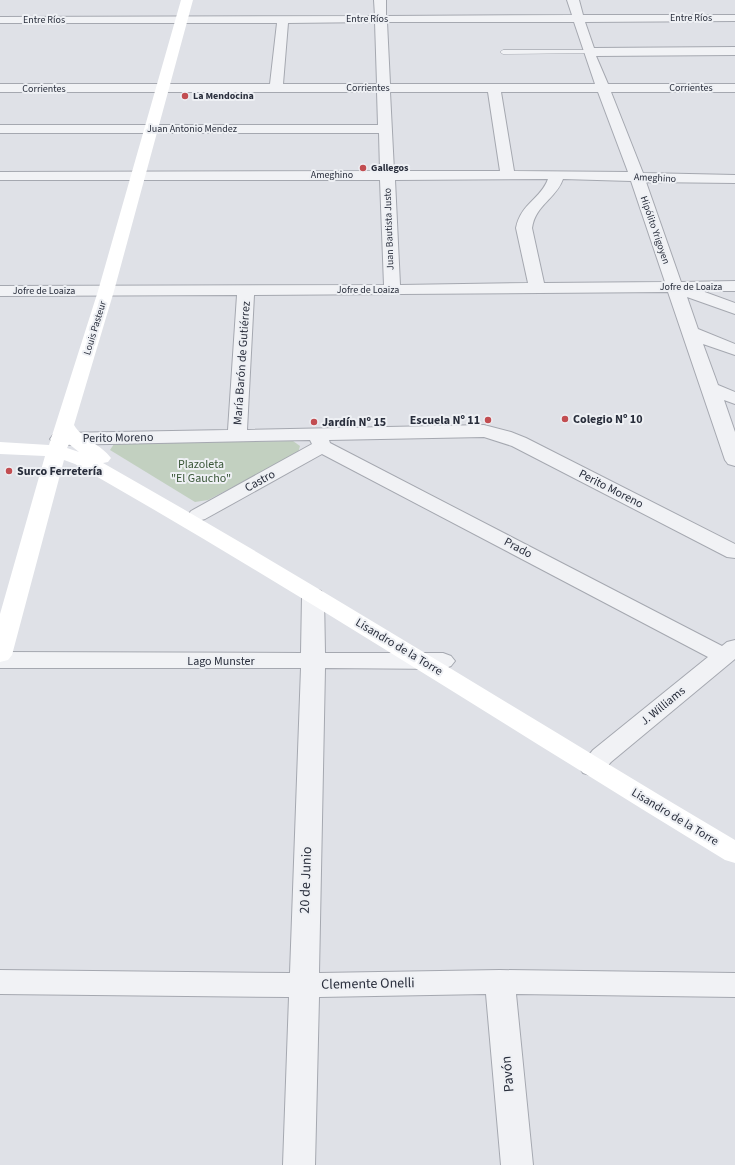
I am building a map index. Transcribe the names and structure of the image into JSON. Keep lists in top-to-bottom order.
{
  "streets": {
    "street": [
      "Entre Ríos",
      "Corrientes",
      "Juan Antonio Mendez",
      "Ameghino",
      "Juan Bautista Justo",
      "Hipólito Yrigoyen",
      "Jofre de Loaiza",
      "Louis Pasteur",
      "María Barón de Gutiérrez",
      "Perito Moreno",
      "Castro",
      "Prado",
      "Lisandro de la Torre",
      "Lago Munster",
      "J. Williams",
      "20 de Junio",
      "Clemente Onelli",
      "Pavón"
    ]
  },
  "crossings": [
    ["Entre Ríos", "Juan Bautista Justo"],
    ["Entre Ríos", "Hipólito Yrigoyen"],
    ["Entre Ríos", "Louis Pasteur"],
    ["Corrientes", "Juan Bautista Justo"],
    ["Corrientes", "Hipólito Yrigoyen"],
    ["Corrientes", "Louis Pasteur"],
    ["Juan Antonio Mendez", "Juan Bautista Justo"],
    ["Juan Antonio Mendez", "Louis Pasteur"],
    ["Ameghino", "Juan Bautista Justo"],
    ["Ameghino", "Hipólito Yrigoyen"],
    ["Ameghino", "Louis Pasteur"],
    ["Juan Bautista Justo", "Jofre de Loaiza"],
    ["Hipólito Yrigoyen", "Jofre de Loaiza"],
    ["Jofre de Loaiza", "Louis Pasteur"],
    ["Jofre de Loaiza", "María Barón de Gutiérrez"],
    ["Louis Pasteur", "Perito Moreno"],
    ["Louis Pasteur", "Lisandro de la Torre"],
    ["María Barón de Gutiérrez", "Perito Moreno"],
    ["Perito Moreno", "Castro"],
    ["Perito Moreno", "Prado"],
    ["Perito Moreno", "Lisandro de la Torre"],
    ["Castro", "Prado"],
    ["Castro", "Lisandro de la Torre"],
    ["Prado", "J. Williams"],
    ["Lisandro de la Torre", "Lago Munster"],
    ["Lisandro de la Torre", "J. Williams"],
    ["Lisandro de la Torre", "20 de Junio"],
    ["Lago Munster", "20 de Junio"],
    ["20 de Junio", "Clemente Onelli"],
    ["Clemente Onelli", "Pavón"]
  ],
  "parks": ["Plazoleta \"El Gaucho\""],
  "places": [
    "La Mendocina",
    "Gallegos",
    "Colegio Nº 10",
    "Escuela Nº 11",
    "Jardín Nº 15",
    "Surco Ferretería"
  ]
}
